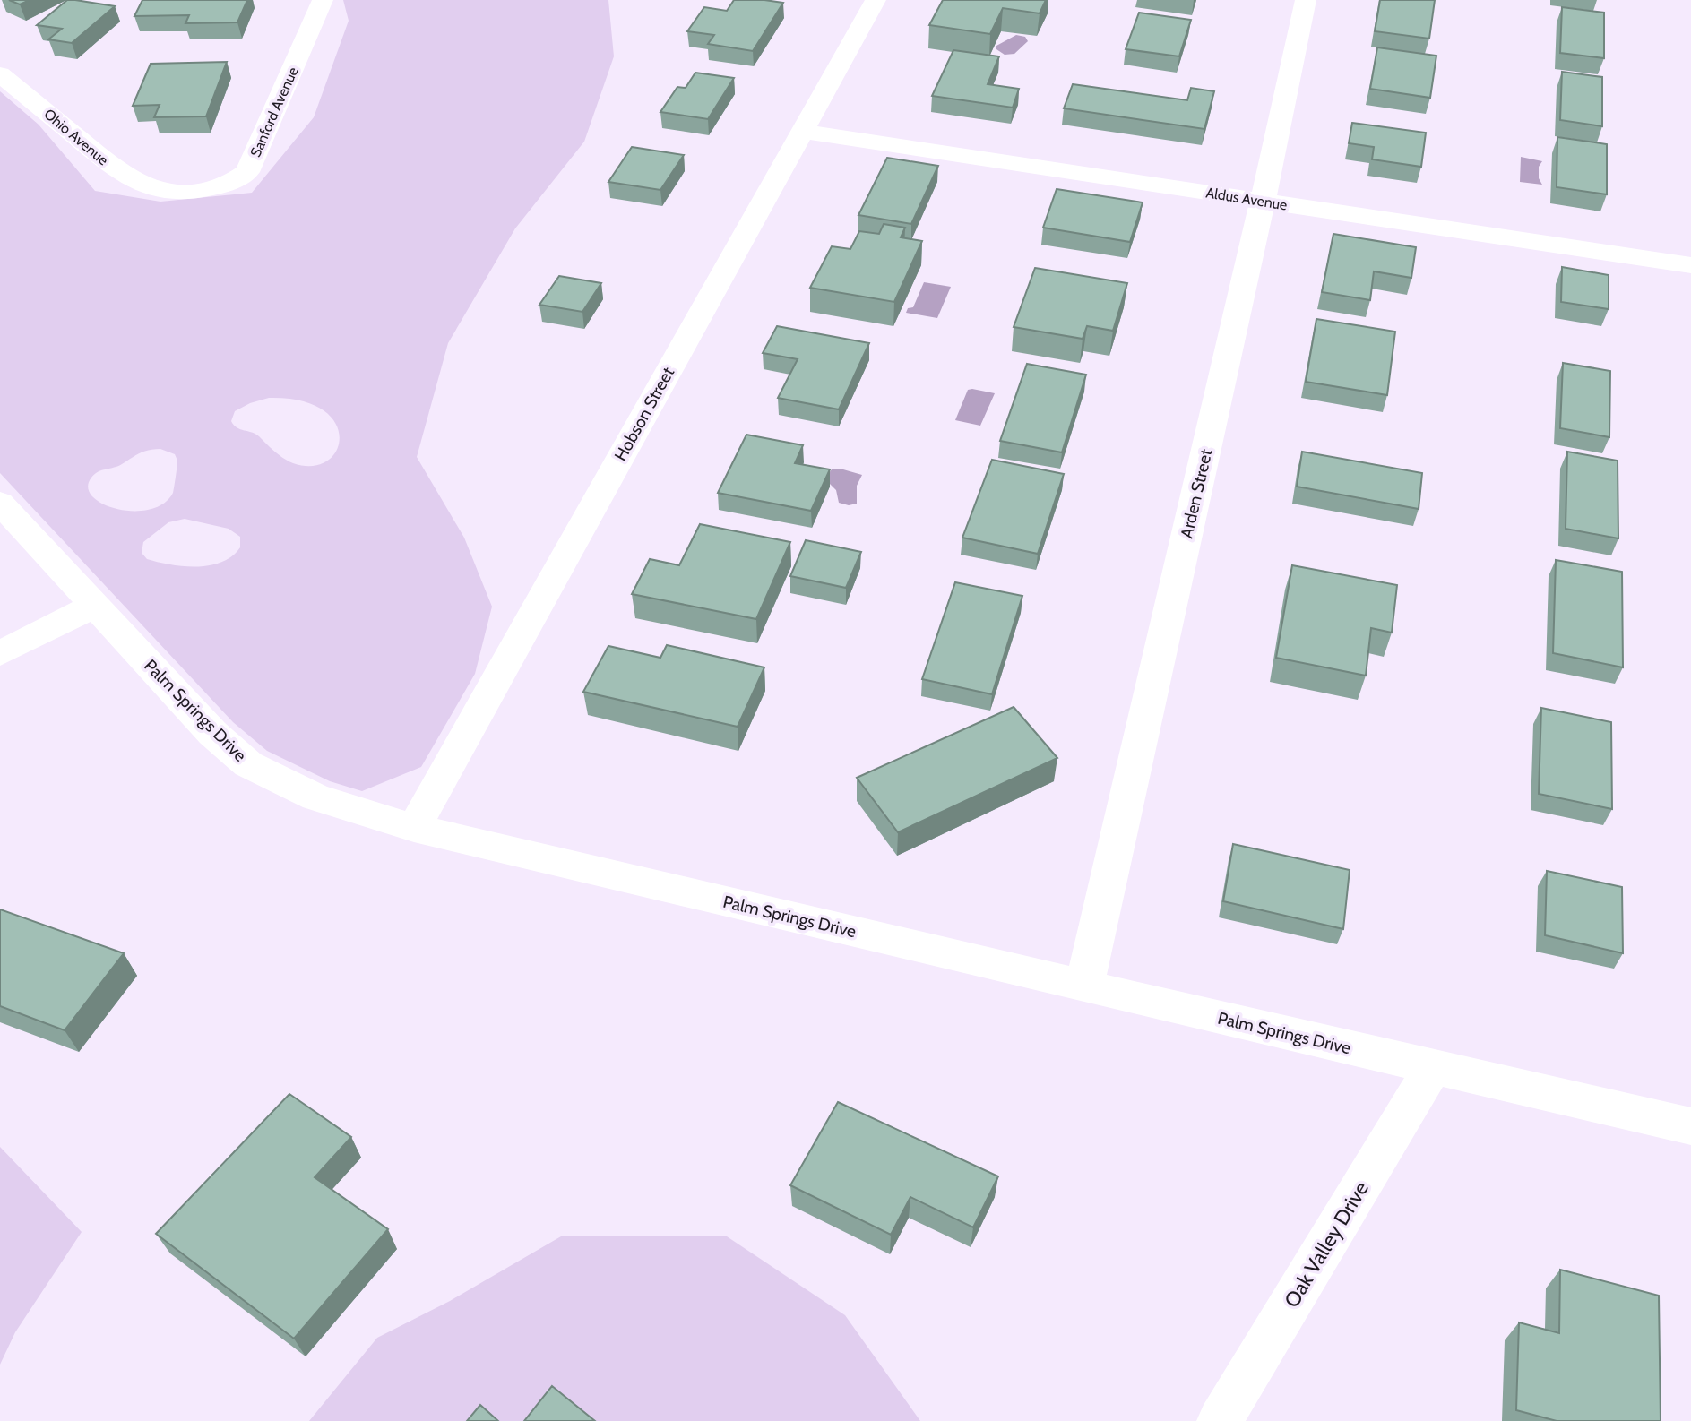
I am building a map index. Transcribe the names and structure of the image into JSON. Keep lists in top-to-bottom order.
{
  "streets": {
    "street": [
      "Sanford Avenue",
      "Ohio Avenue",
      "Aldus Avenue",
      "Hobson Street",
      "Arden Street",
      "Palm Springs Drive",
      "Oak Valley Drive"
    ]
  },
  "crossings": [
    ["Sanford Avenue", "Ohio Avenue"],
    ["Aldus Avenue", "Hobson Street"],
    ["Aldus Avenue", "Arden Street"],
    ["Hobson Street", "Palm Springs Drive"],
    ["Arden Street", "Palm Springs Drive"],
    ["Palm Springs Drive", "Oak Valley Drive"]
  ]
}
